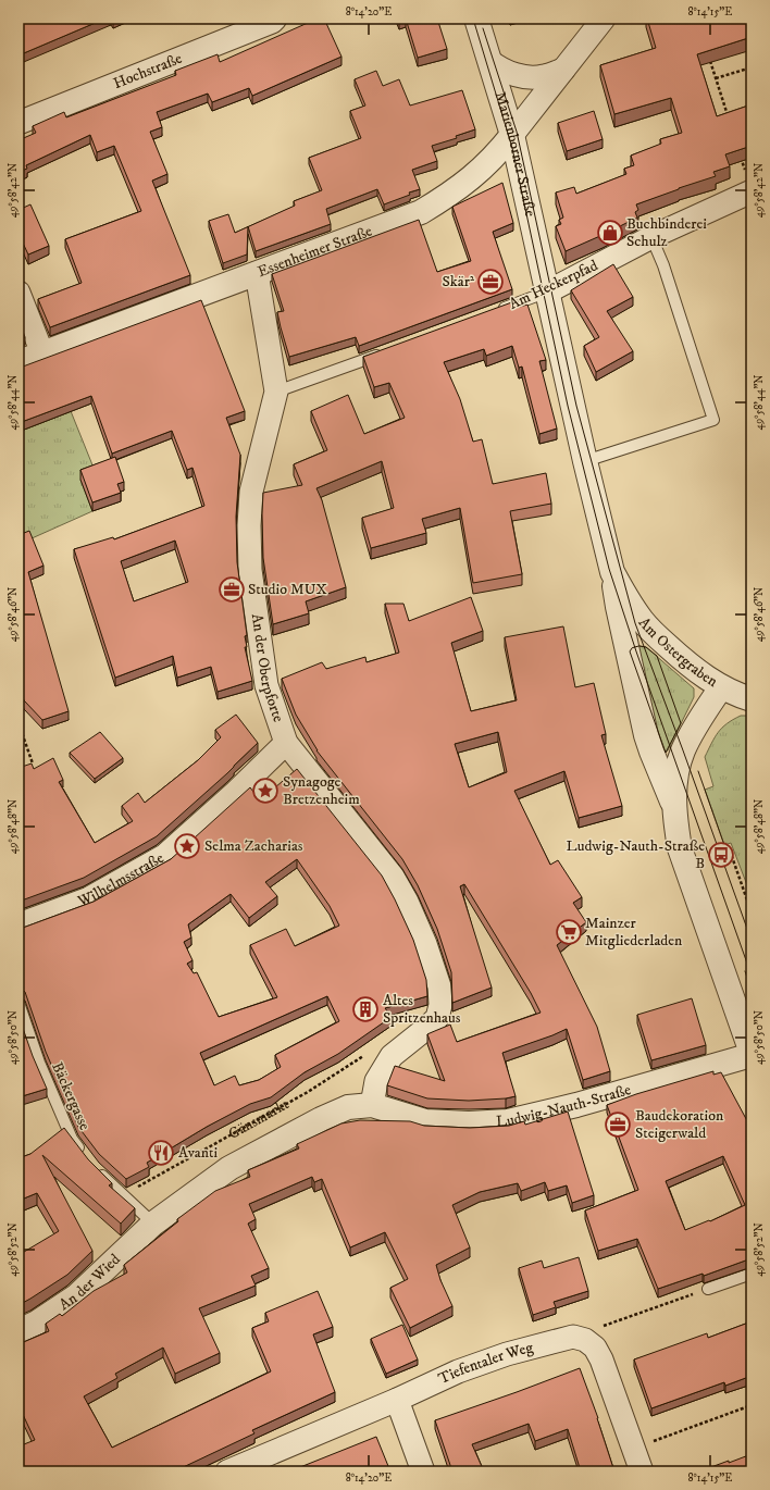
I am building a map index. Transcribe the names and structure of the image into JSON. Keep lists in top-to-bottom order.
{
  "streets": {
    "street": [
      "Hochstraße",
      "Marienborner Straße",
      "Essenheimer Straße",
      "Am Heckerpfad",
      "Am Ostergraben",
      "An der Oberpforte",
      "Wilhelmsstraße",
      "Ludwig-Nauth-Straße",
      "Gänsmarkt",
      "An der Wied",
      "Tiefentaler Weg"
    ],
    "lane": ["Bäckergasse"]
  },
  "crossings": [
    ["Marienborner Straße", "Essenheimer Straße"],
    ["Marienborner Straße", "Am Heckerpfad"],
    ["Marienborner Straße", "Am Ostergraben"],
    ["Essenheimer Straße", "An der Oberpforte"],
    ["Am Heckerpfad", "Am Ostergraben"],
    ["Am Ostergraben", "Ludwig-Nauth-Straße"],
    ["An der Oberpforte", "Wilhelmsstraße"],
    ["An der Oberpforte", "Gänsmarkt"],
    ["Ludwig-Nauth-Straße", "Gänsmarkt"],
    ["Gänsmarkt", "An der Wied"]
  ],
  "places": {
    "shop": ["Buchbinderei Schulz"],
    "office": ["Skär²", "Studio MUX", "Baudekoration Steigerwald"],
    "place": ["Synagoge Bretzenheim", "Selma Zacharias"],
    "bus stop": ["Ludwig-Nauth-Straße B"],
    "supermarket": ["Mainzer Mitgliederladen"],
    "building": ["Altes Spritzenhaus"],
    "restaurant": ["Avanti"]
  },
  "coordinates": [
    "8°14'20\"E",
    "8°14'15\"E",
    "49°58'42\"N",
    "49°58'44\"N",
    "49°58'46\"N",
    "49°58'48\"N",
    "49°58'50\"N",
    "49°58'52\"N"
  ]
}
